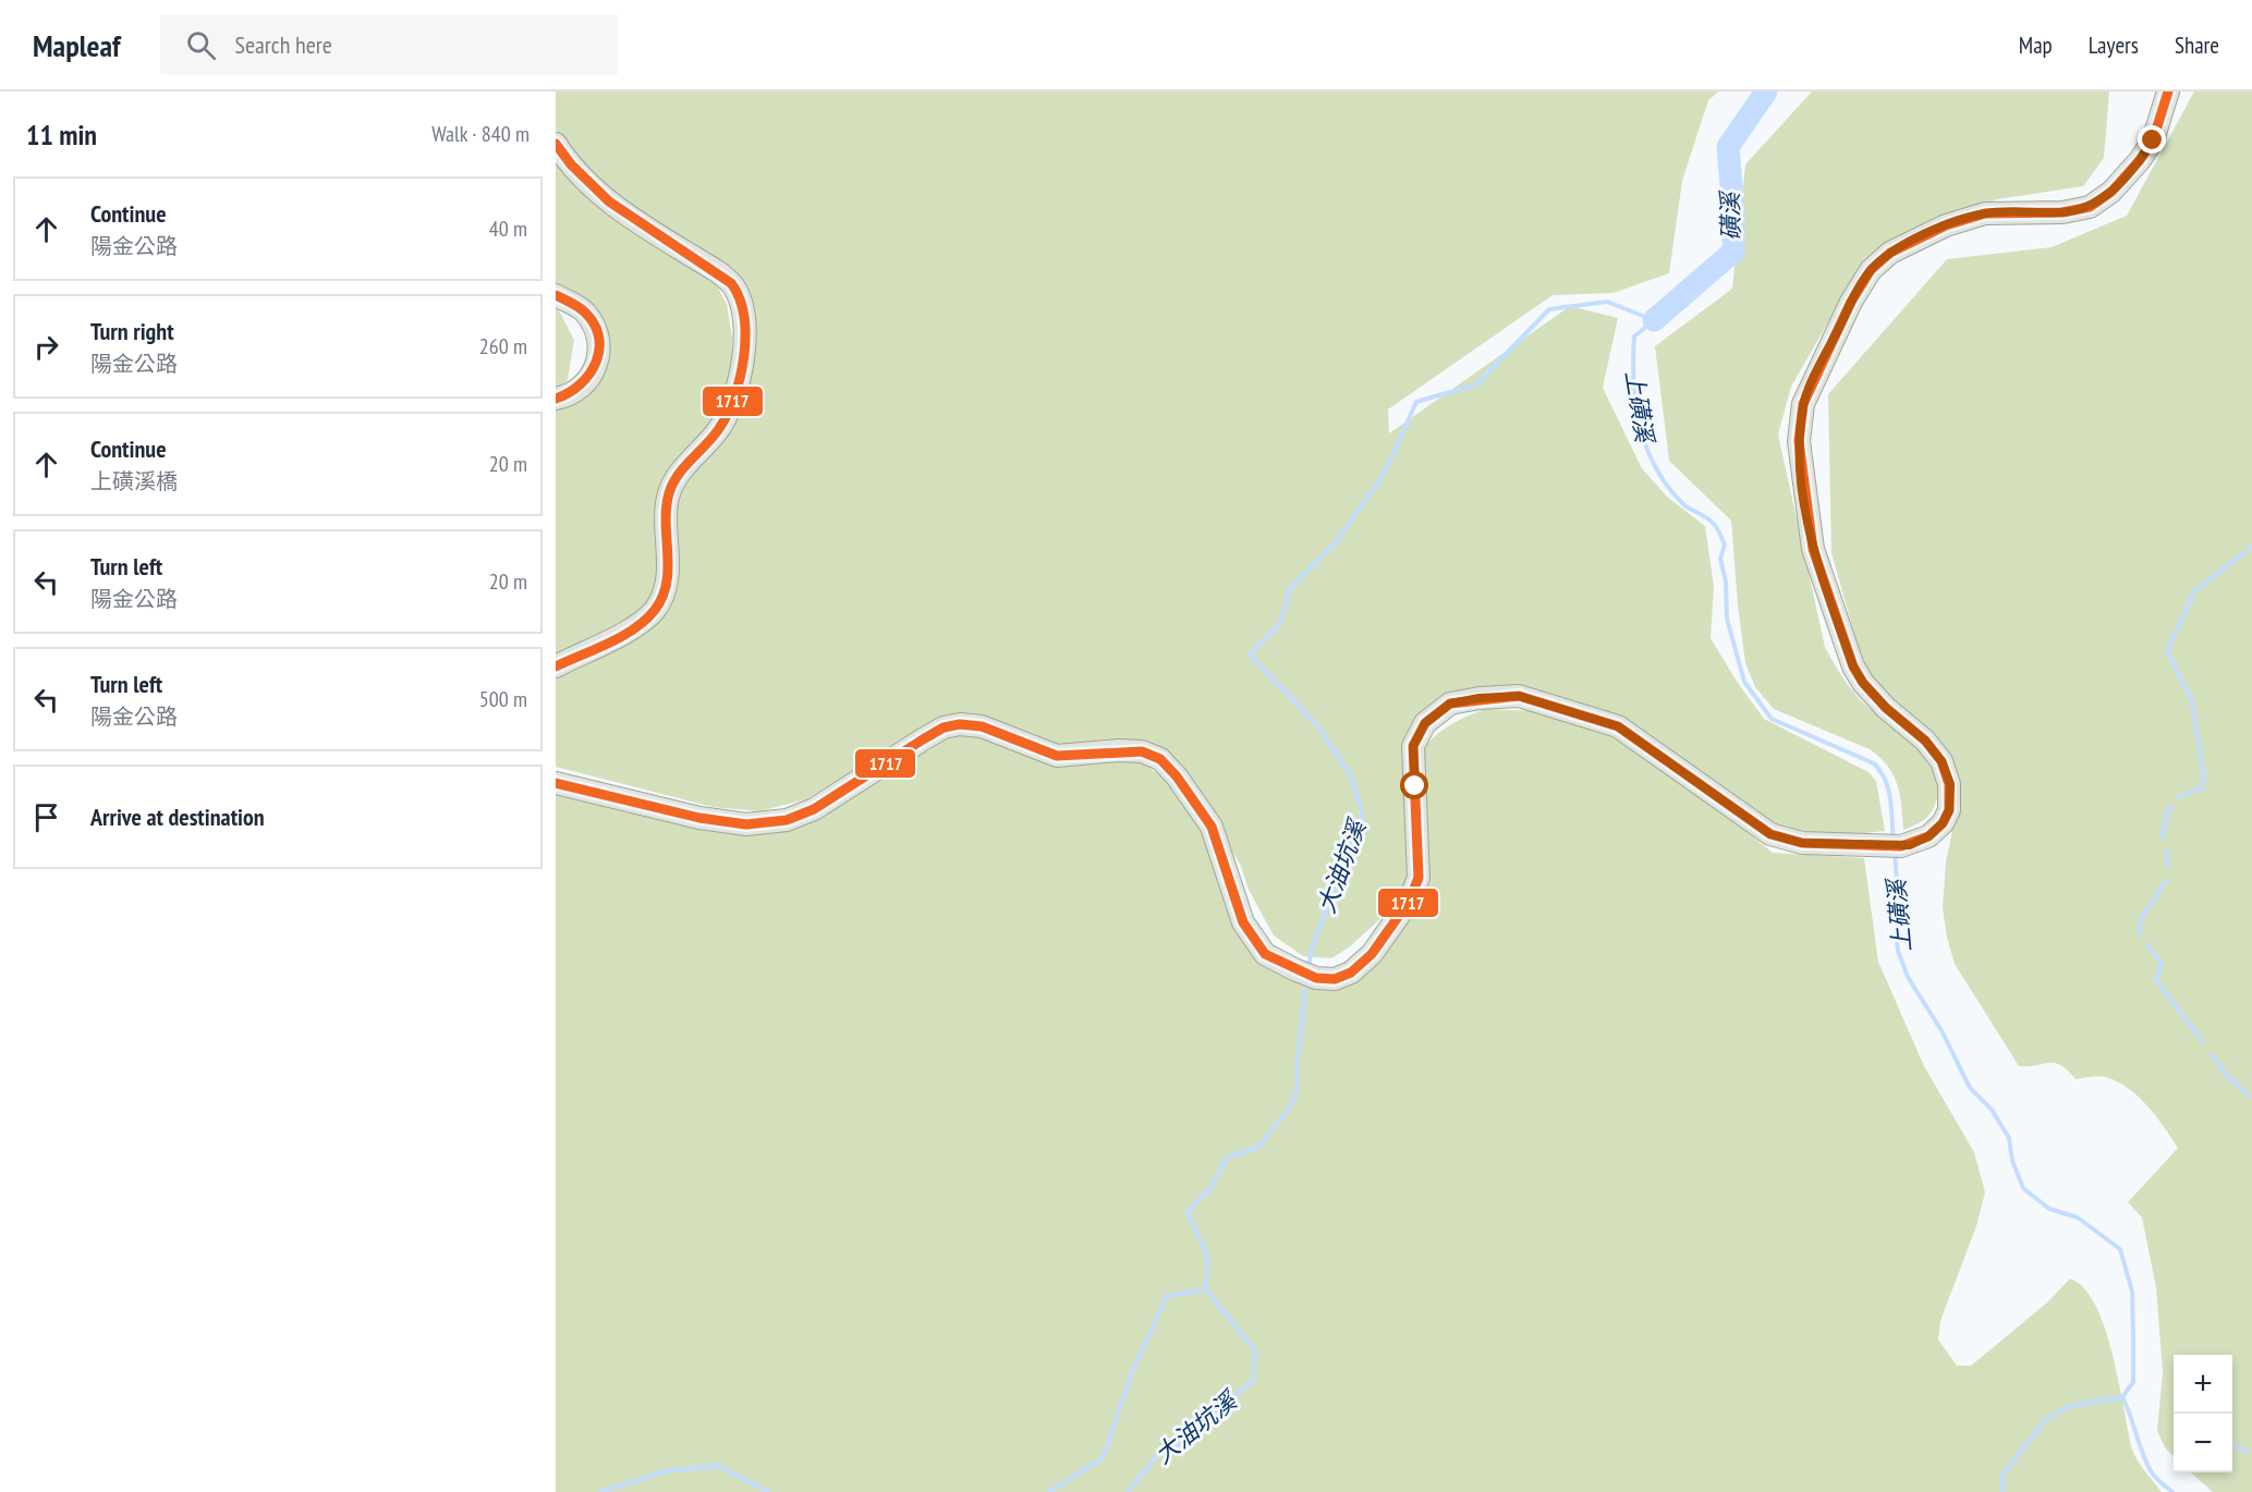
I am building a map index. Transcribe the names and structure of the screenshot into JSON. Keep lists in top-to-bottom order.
{
  "water": ["磺溪", "上磺溪", "大油坑溪"],
  "lines": ["transit line 1717"],
  "page": {
    "header": "Mapleaf",
    "search": "Search here",
    "nav": ["Map", "Layers", "Share"],
    "heading": ["11 min", "Walk · 840 m"],
    "list": [
      ["Continue", "陽金公路", "40 m"],
      ["Turn right", "陽金公路", "260 m"],
      ["Continue", "上磺溪橋", "20 m"],
      ["Turn left", "陽金公路", "20 m"],
      ["Turn left", "陽金公路", "500 m"],
      "Arrive at destination"
    ],
    "map_buttons": ["+", "−"]
  }
}
